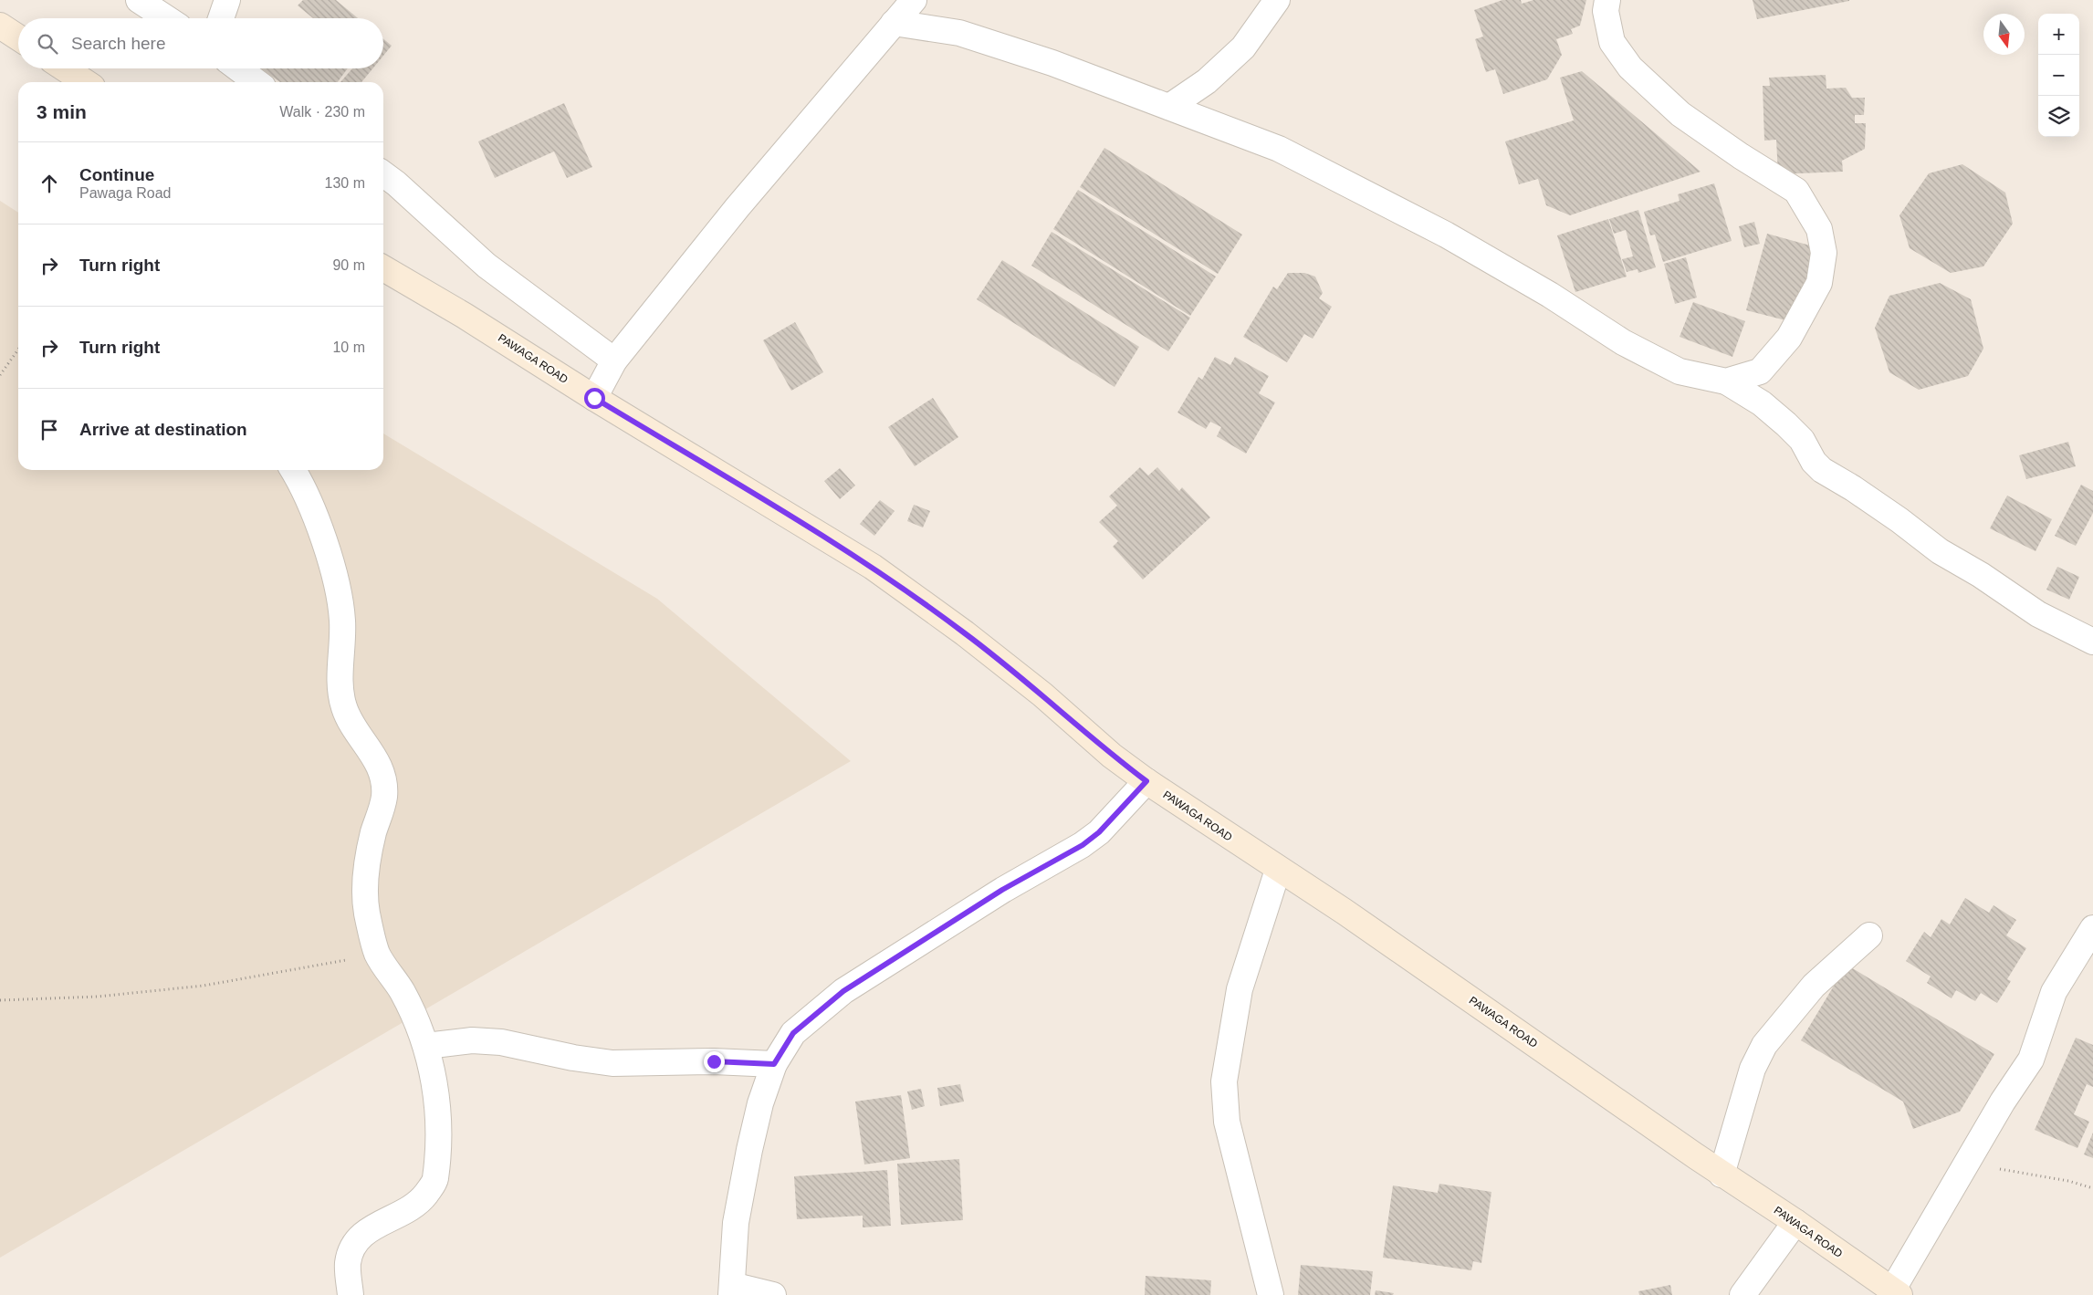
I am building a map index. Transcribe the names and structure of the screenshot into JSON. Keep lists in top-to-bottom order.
{
  "streets": {
    "main road": ["PAWAGA ROAD"]
  },
  "north": "bottom",
  "page": {
    "map_buttons": ["+", "−"],
    "search": "Search here",
    "heading": ["3 min", "Walk · 230 m"],
    "list": [
      ["Continue", "Pawaga Road", "130 m"],
      ["Turn right", "90 m"],
      ["Turn right", "10 m"],
      "Arrive at destination"
    ]
  }
}
